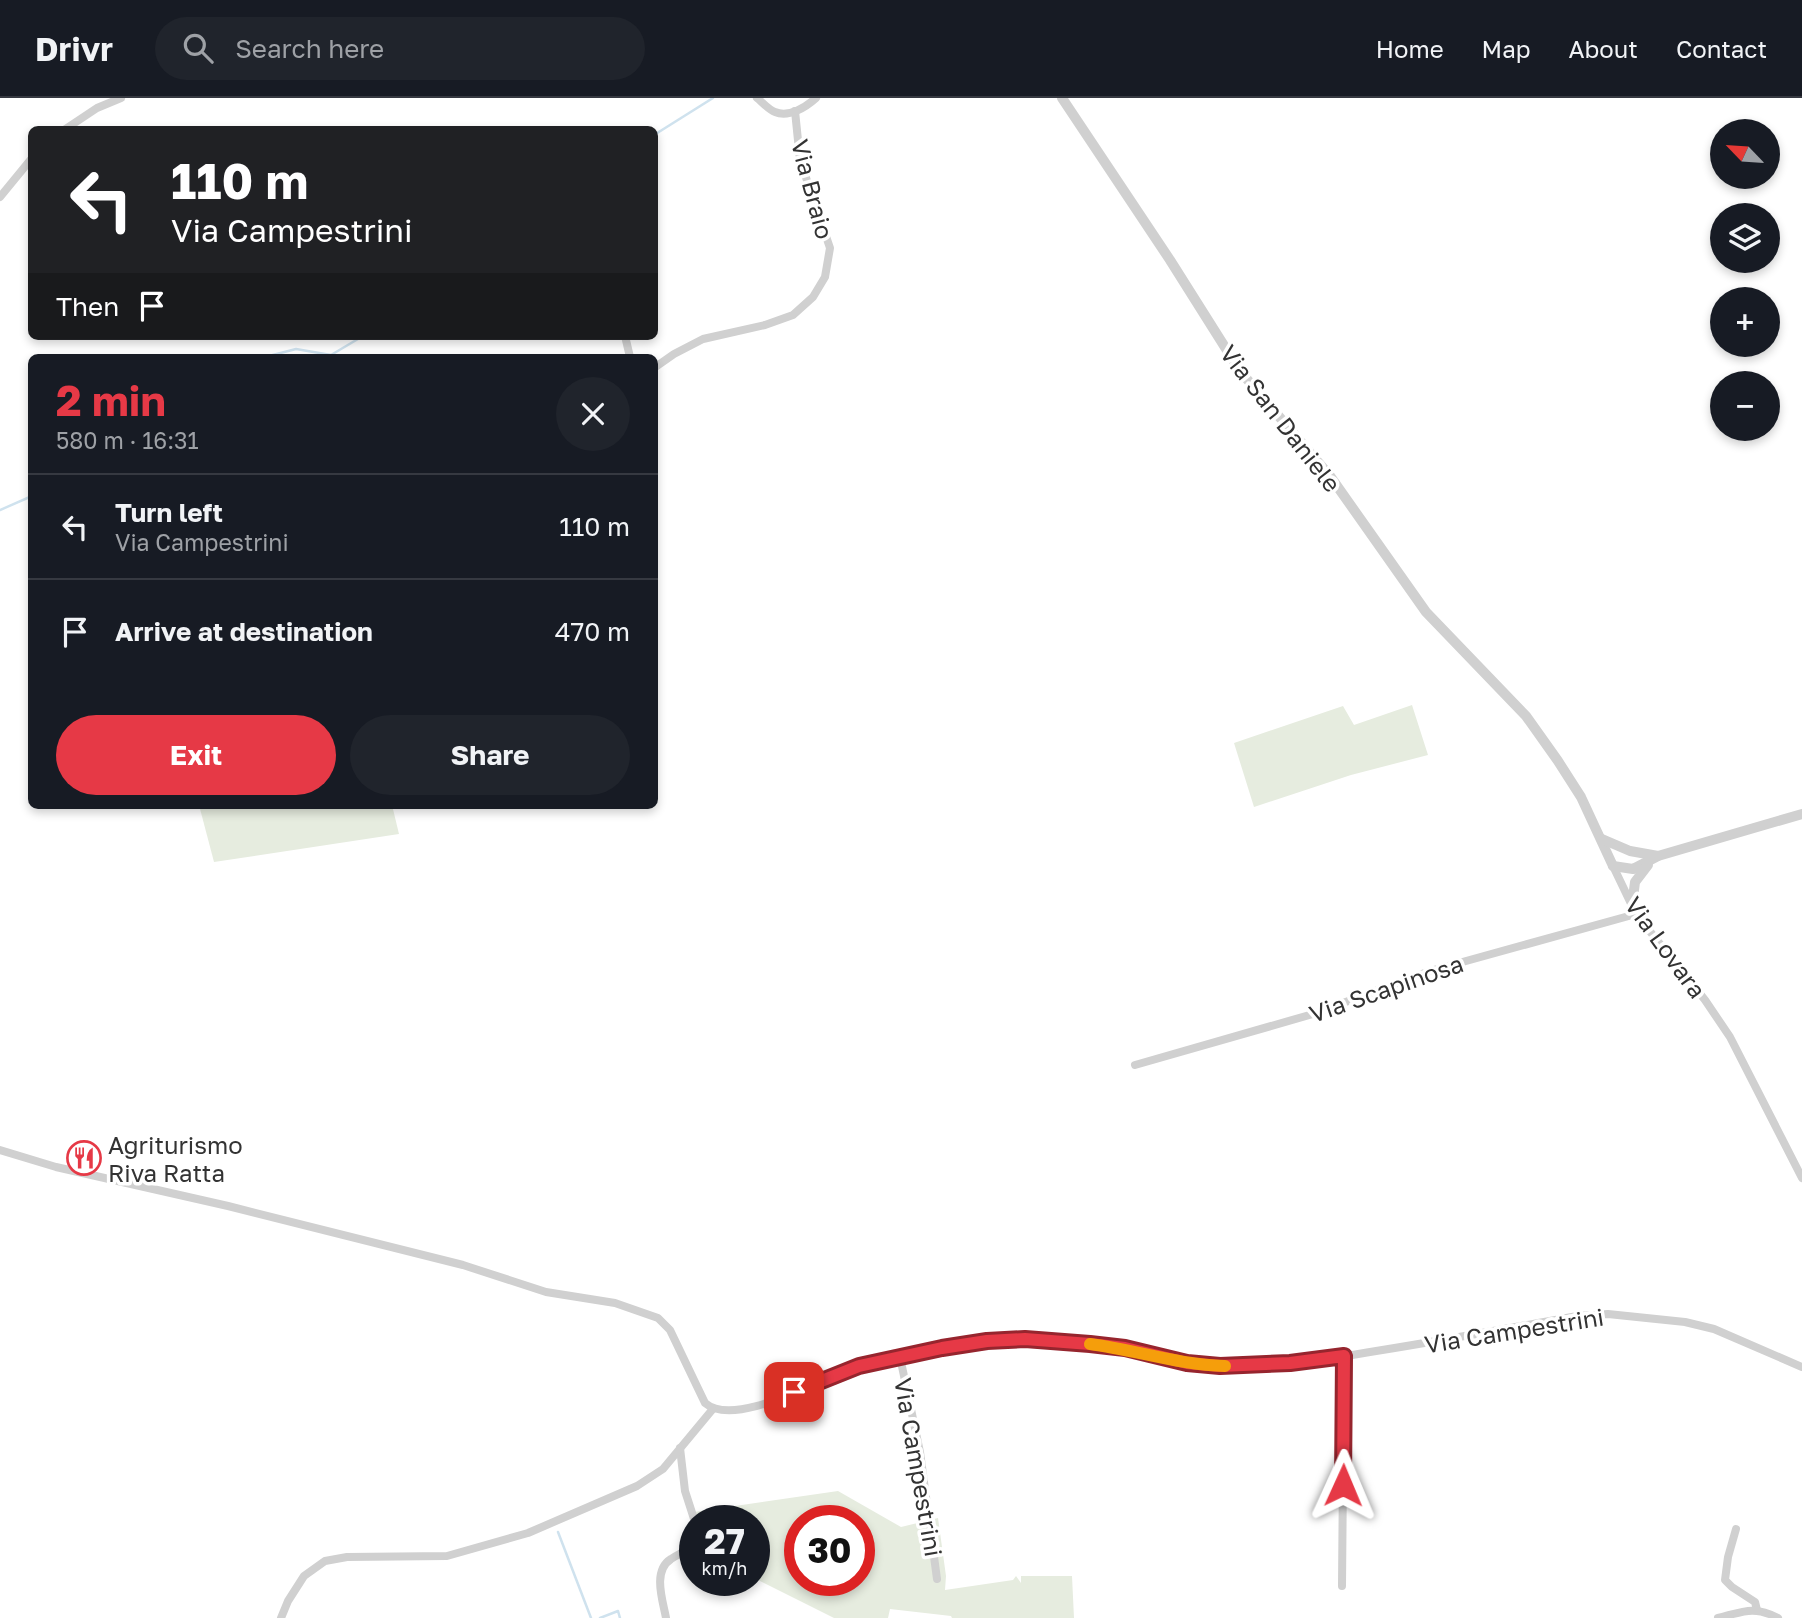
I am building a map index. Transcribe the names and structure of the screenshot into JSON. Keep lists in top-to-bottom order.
{
  "streets": {
    "street": [
      "Via Braio",
      "Via San Daniele",
      "Via Lovara",
      "Via Scapinosa",
      "Via Campestrini"
    ]
  },
  "crossings": [
    ["Via San Daniele", "Via Lovara"],
    ["Via Lovara", "Via Scapinosa"]
  ],
  "places": {
    "restaurant": ["Agriturismo Riva Ratta"]
  },
  "north": "top left",
  "page": {
    "header": "Drivr",
    "search": "Search here",
    "nav": [
      "Home",
      "Map",
      "About",
      "Contact"
    ],
    "map_buttons": ["+", "−"],
    "turn": ["110 m", "Via Campestrini"],
    "then": "Then",
    "heading": ["2 min", "580 m · 16:31"],
    "list": [
      {
        "name": "Turn left",
        "note": "Via Campestrini",
        "value": "110 m"
      },
      {
        "name": "Arrive at destination",
        "value": "470 m"
      }
    ],
    "buttons": ["Exit", "Share"],
    "speed": "27 km/h",
    "limit": "30"
  }
}
